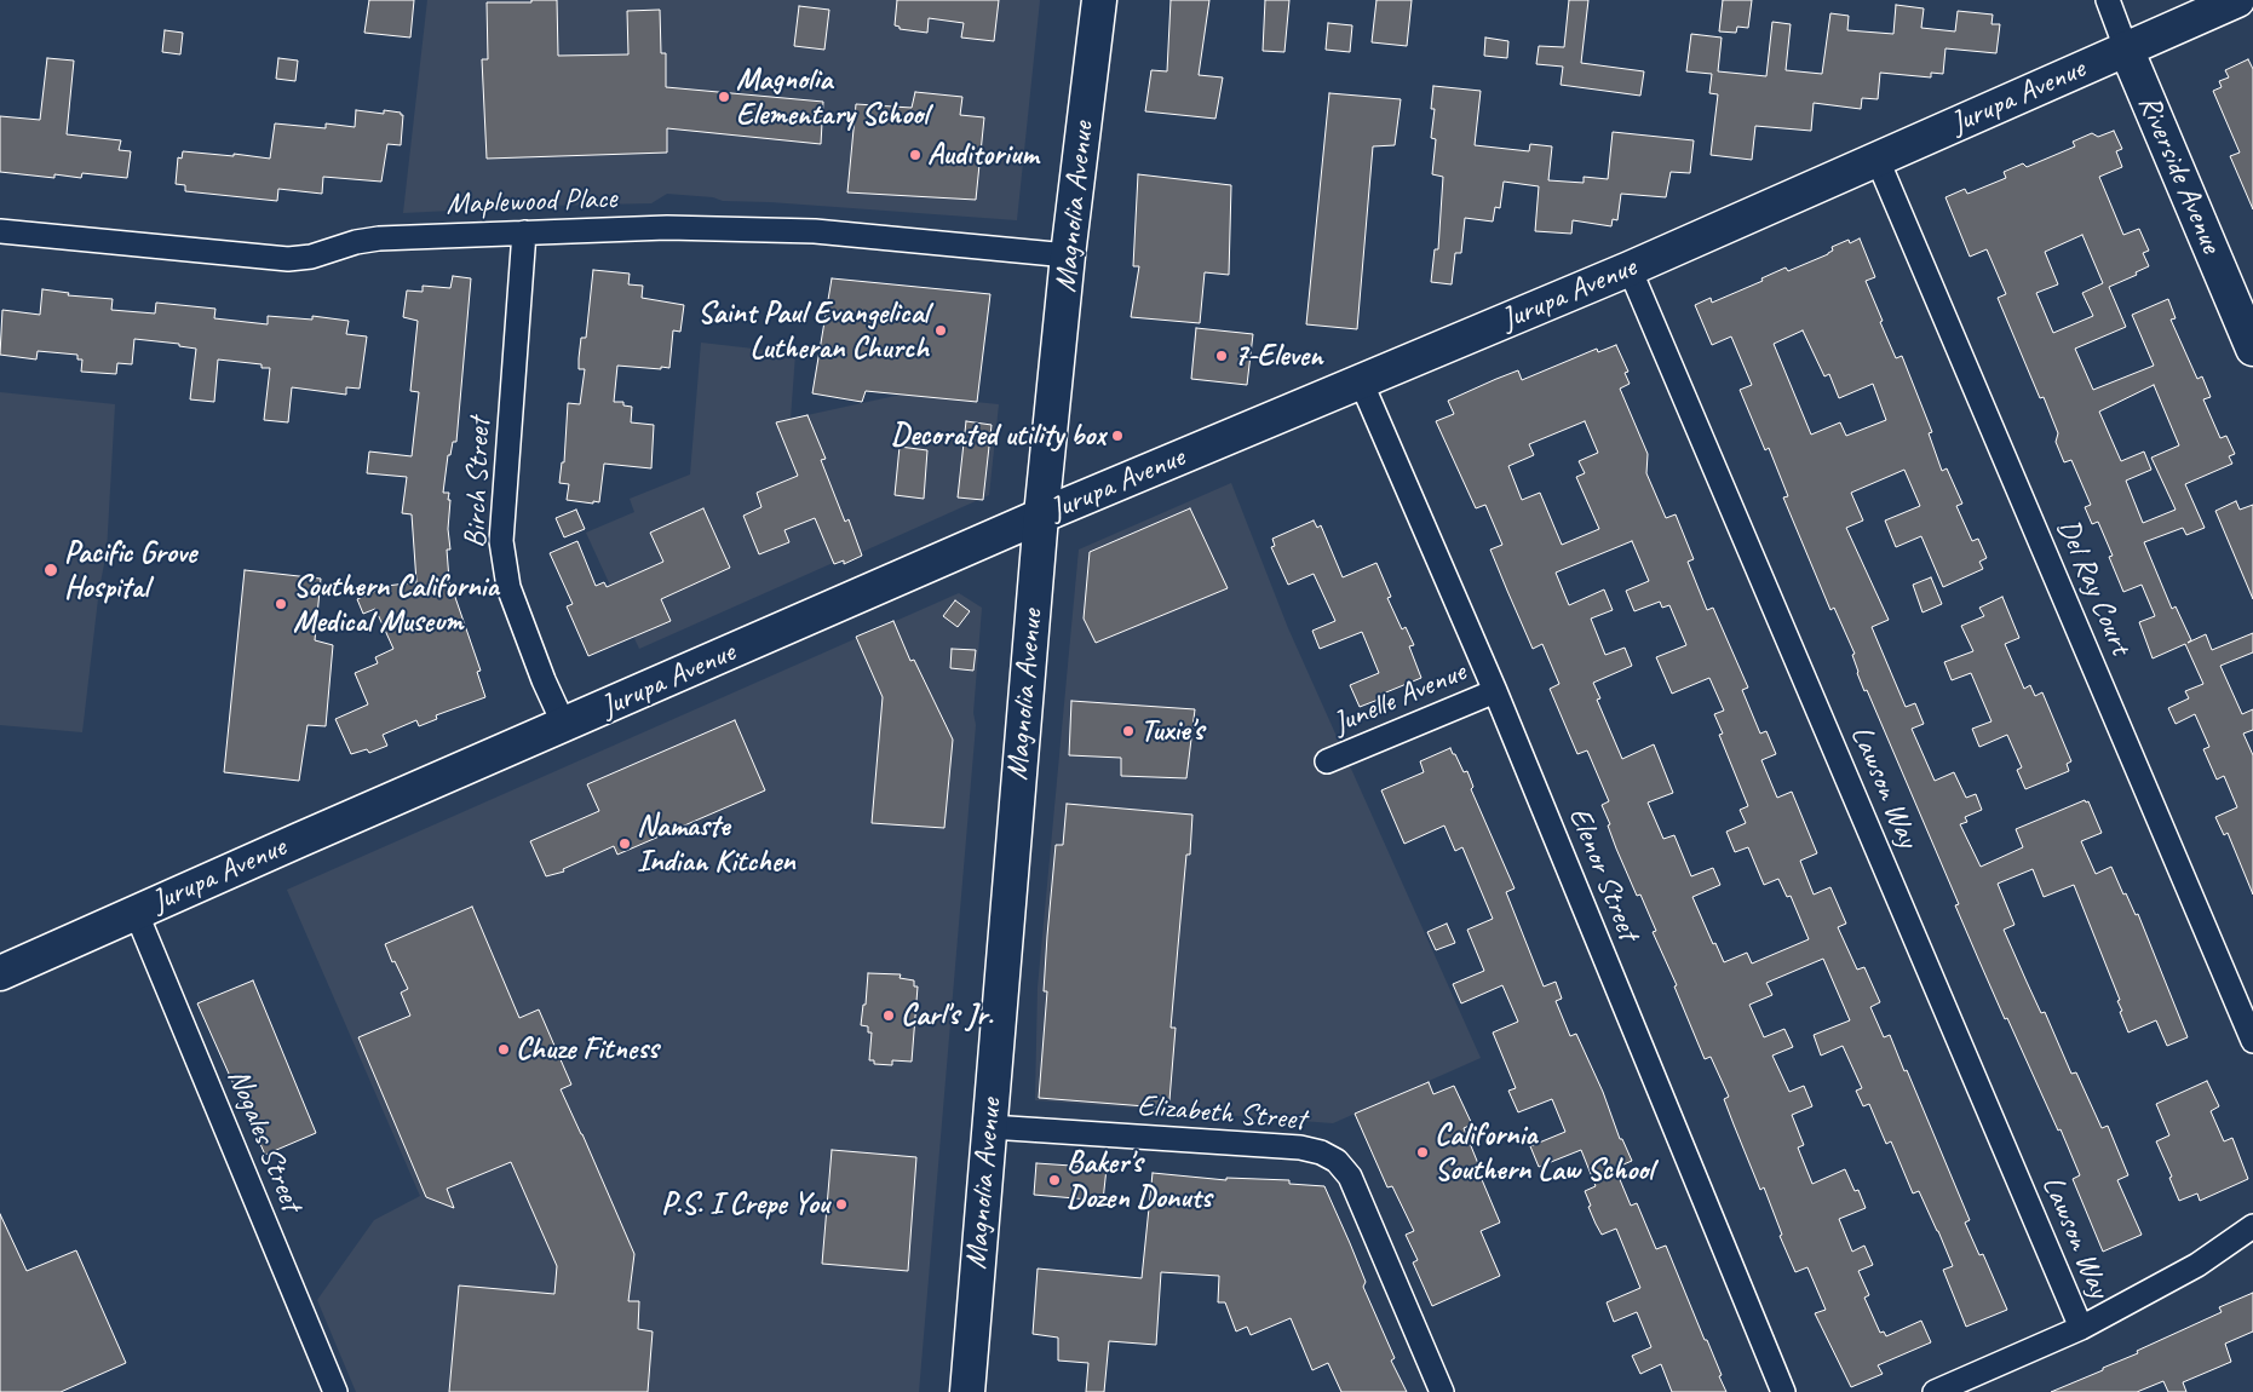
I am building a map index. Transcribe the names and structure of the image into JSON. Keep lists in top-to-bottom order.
{
  "streets": {
    "main road": ["Jurupa Avenue", "Riverside Avenue", "Magnolia Avenue"],
    "street": [
      "Maplewood Place",
      "Birch Street",
      "Del Ray Court",
      "Junelle Avenue",
      "Lawson Way",
      "Elenor Street",
      "Elizabeth Street",
      "Nogales Street"
    ]
  },
  "crossings": [
    ["Jurupa Avenue", "Riverside Avenue"],
    ["Jurupa Avenue", "Magnolia Avenue"],
    ["Jurupa Avenue", "Birch Street"],
    ["Jurupa Avenue", "Del Ray Court"],
    ["Jurupa Avenue", "Lawson Way"],
    ["Jurupa Avenue", "Elenor Street"],
    ["Jurupa Avenue", "Nogales Street"],
    ["Maplewood Place", "Magnolia Avenue"],
    ["Maplewood Place", "Birch Street"],
    ["Magnolia Avenue", "Elizabeth Street"],
    ["Junelle Avenue", "Elenor Street"]
  ],
  "places": [
    "Magnolia Elementary School",
    "Auditorium",
    "Saint Paul Evangelical Lutheran Church",
    "7-Eleven",
    "Decorated utility box",
    "Pacific Grove Hospital",
    "Southern California Medical Museum",
    "Tuxie's",
    "Namaste Indian Kitchen",
    "Carl's Jr.",
    "Chuze Fitness",
    "California Southern Law School",
    "Baker's Dozen Donuts",
    "P.S. I Crepe You"
  ]
}
